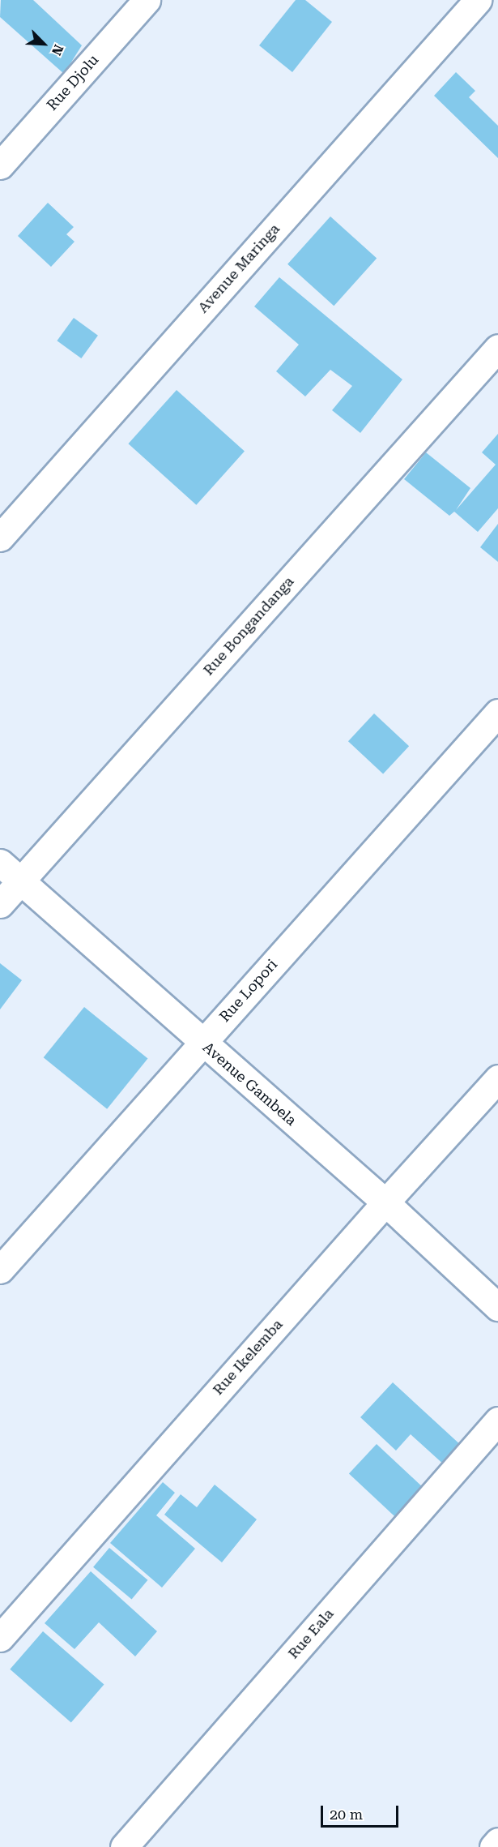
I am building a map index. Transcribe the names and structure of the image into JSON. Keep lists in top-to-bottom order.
{
  "streets": {
    "street": [
      "Rue Djolu",
      "Avenue Maringa",
      "Rue Bongandanga",
      "Rue Lopori",
      "Avenue Gambela",
      "Rue Ikelemba",
      "Rue Eala"
    ]
  },
  "crossings": [
    ["Rue Bongandanga", "Avenue Gambela"],
    ["Rue Lopori", "Avenue Gambela"],
    ["Avenue Gambela", "Rue Ikelemba"]
  ],
  "scale_bar": "20 m",
  "north": "bottom right"
}
